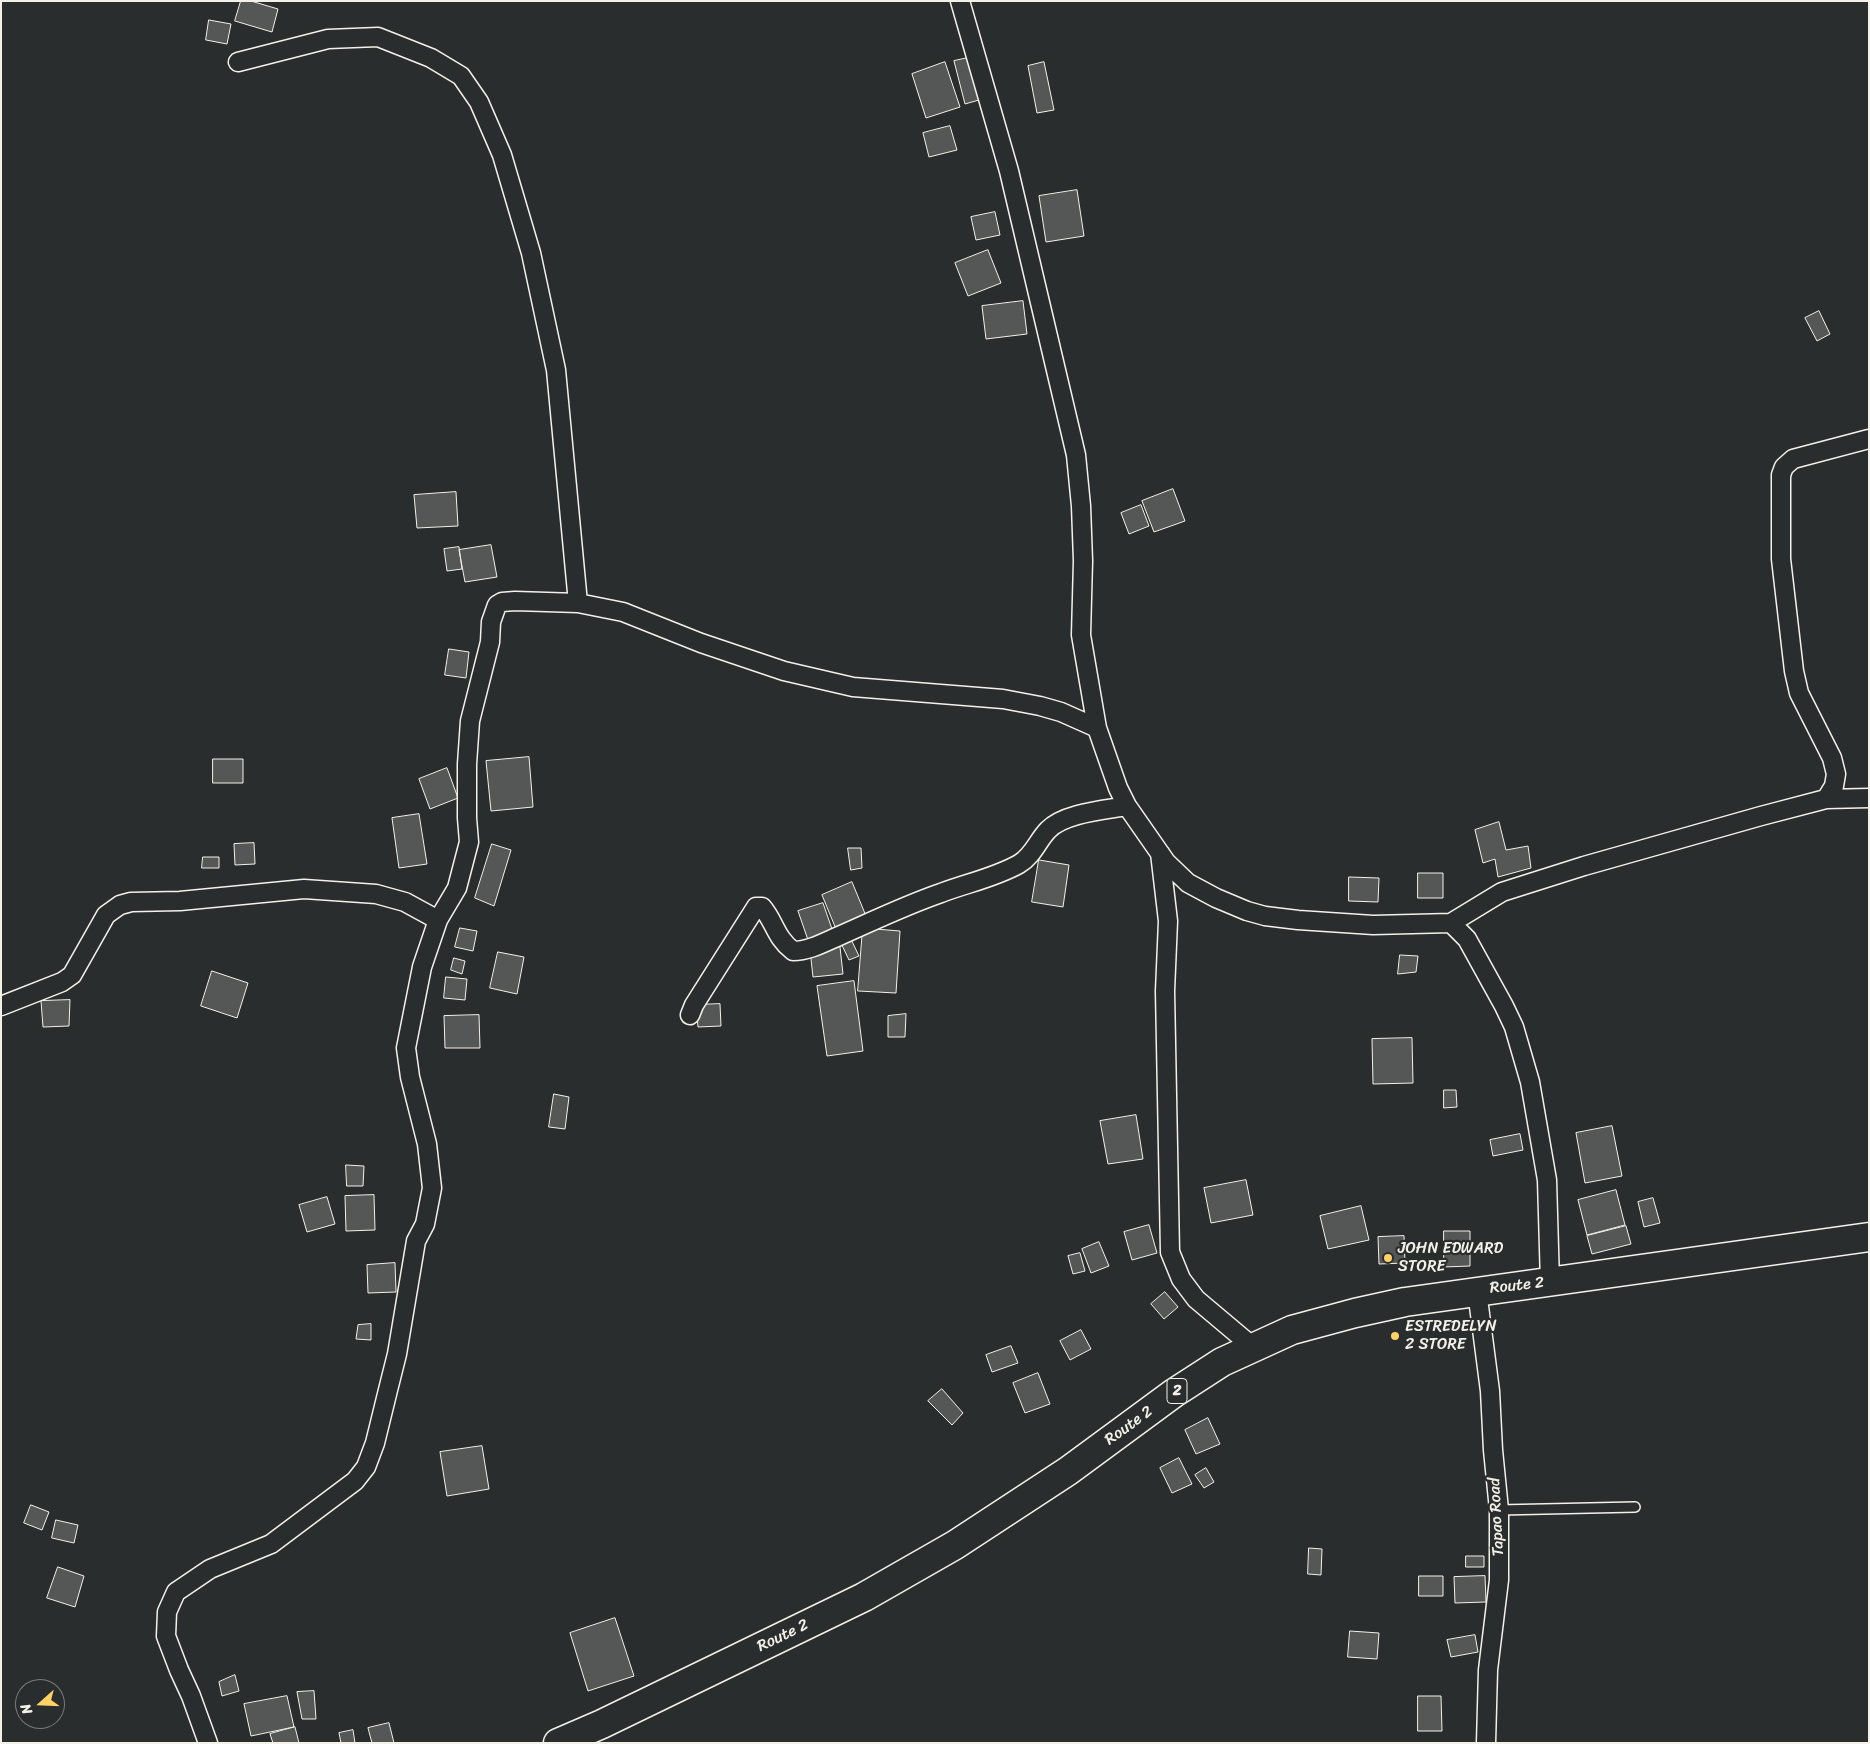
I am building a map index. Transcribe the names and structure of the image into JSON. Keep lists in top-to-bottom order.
{
  "streets": {
    "highway": ["Route 2", "2"],
    "street": ["Tapao Road"]
  },
  "crossings": [
    ["Route 2", "Tapao Road"]
  ],
  "places": ["JOHN EDWARD STORE", "ESTREDELYN 2 STORE"],
  "north": "left"
}
